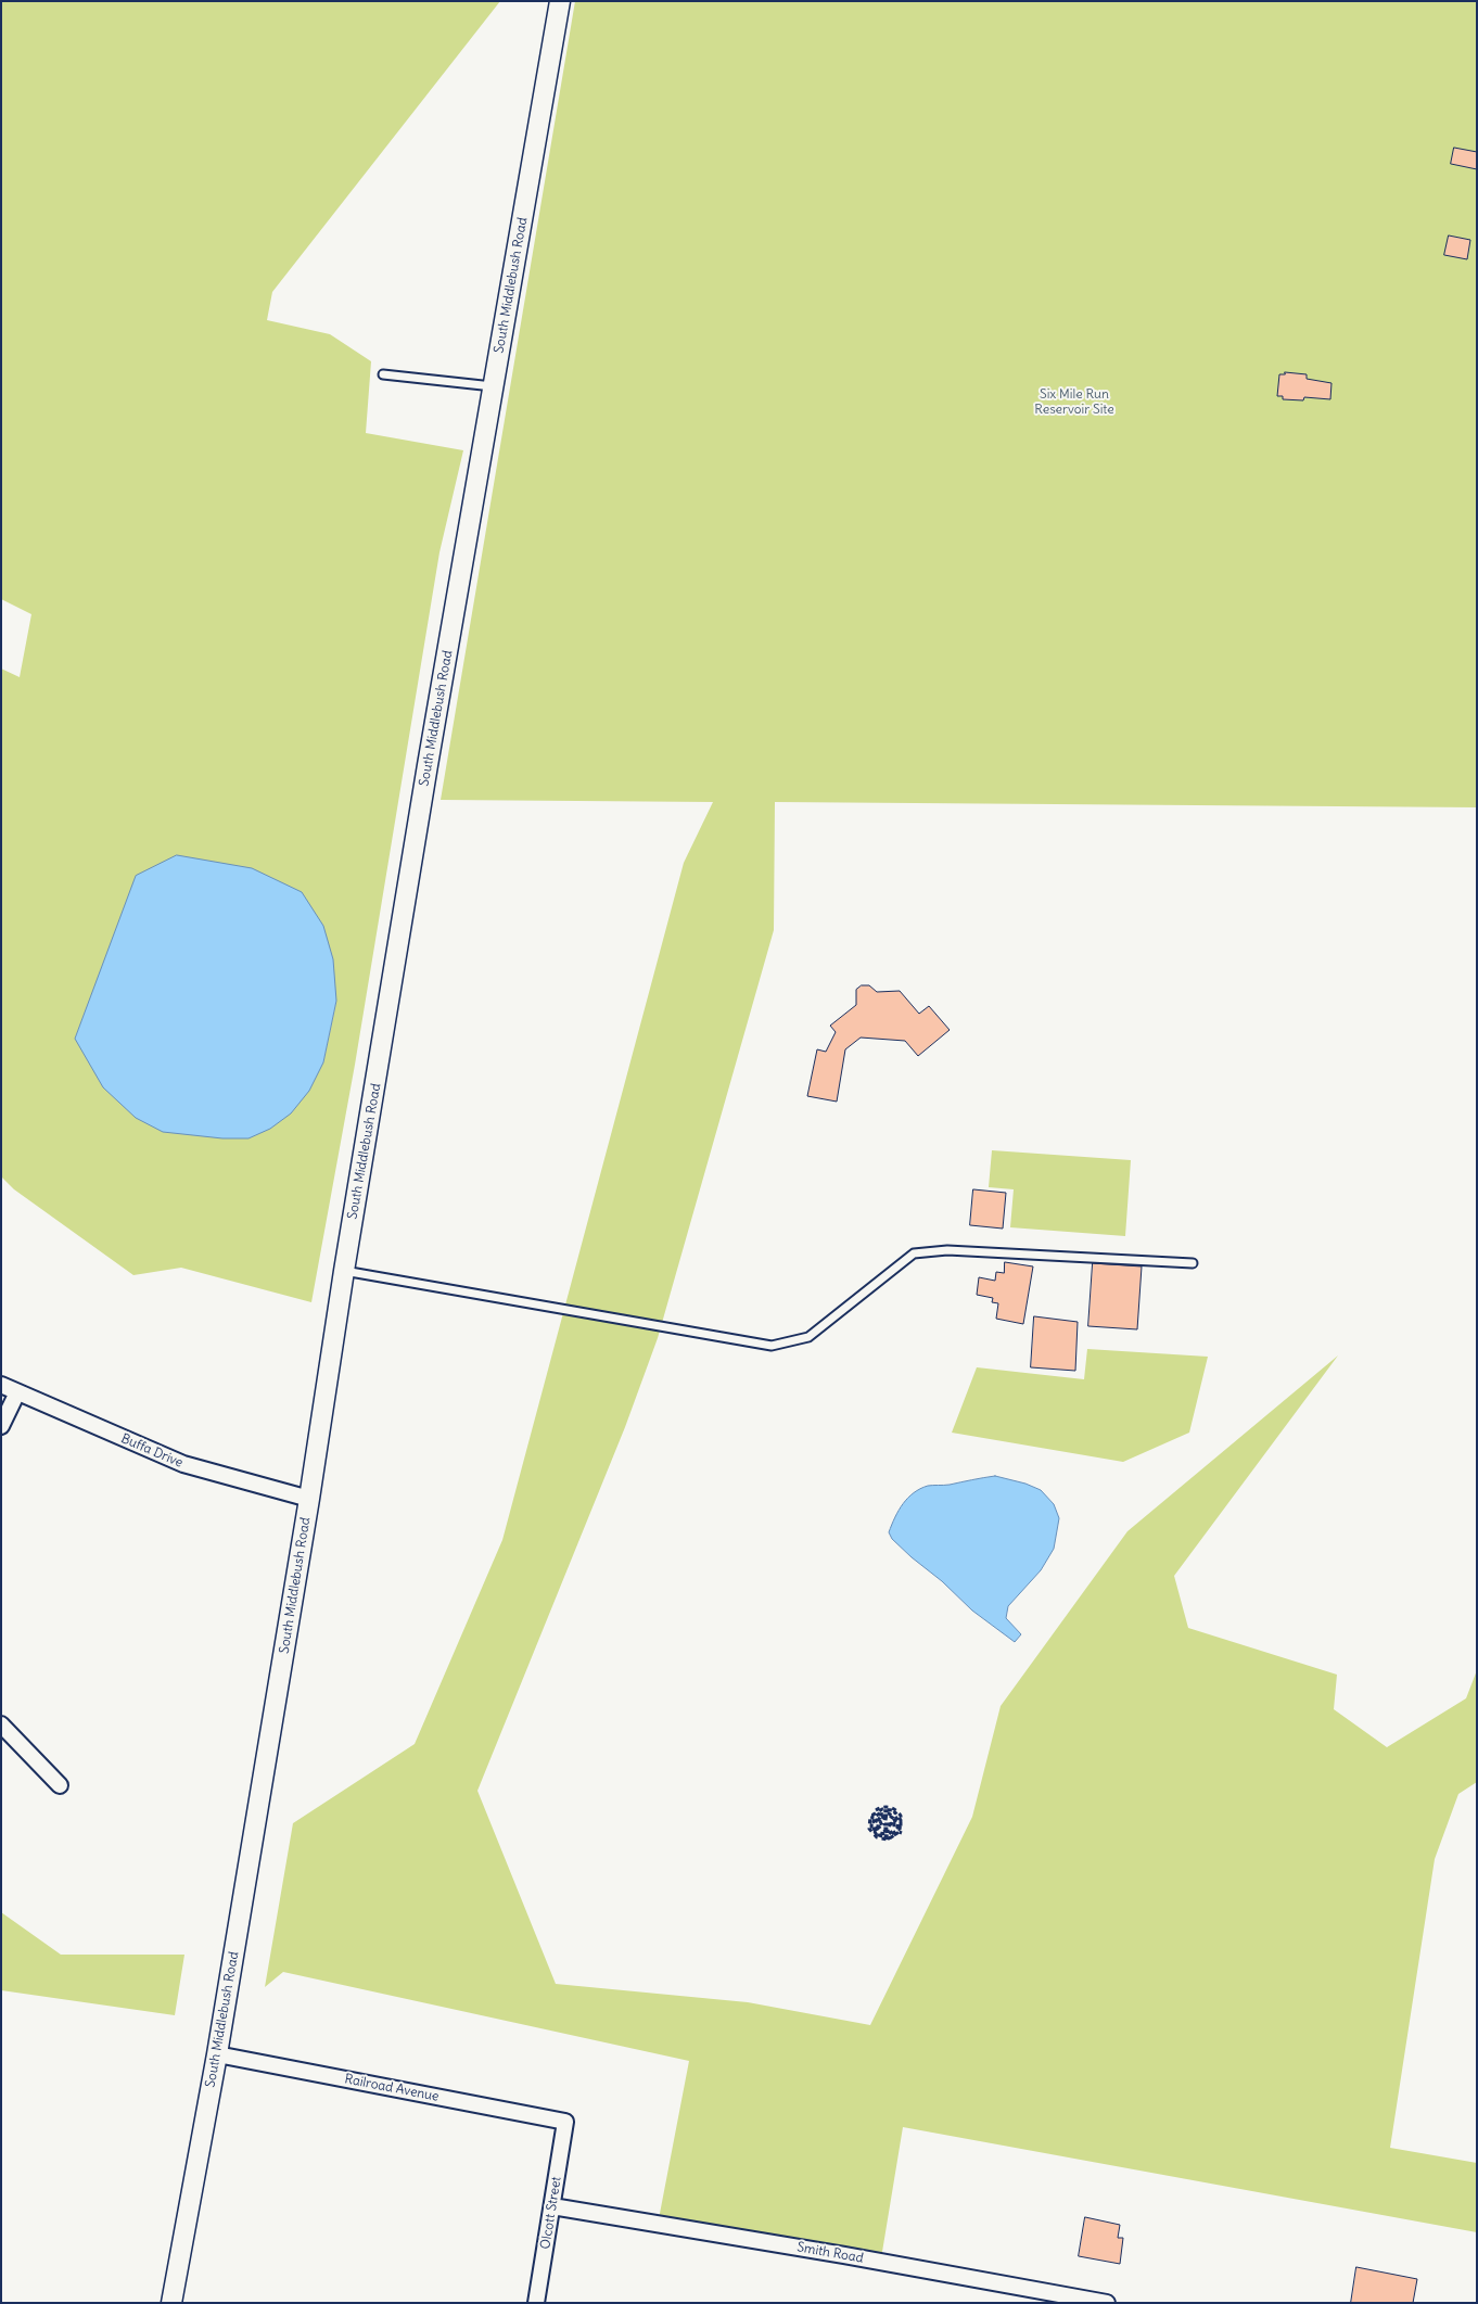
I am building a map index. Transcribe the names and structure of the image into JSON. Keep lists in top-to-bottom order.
{
  "streets": {
    "street": [
      "South Middlebush Road",
      "Buffa Drive",
      "Railroad Avenue",
      "Olcott Street",
      "Smith Road"
    ]
  },
  "crossings": [
    ["South Middlebush Road", "Buffa Drive"],
    ["South Middlebush Road", "Railroad Avenue"],
    ["Railroad Avenue", "Olcott Street"],
    ["Olcott Street", "Smith Road"]
  ],
  "parks": ["Six Mile Run Reservoir Site"]
}
